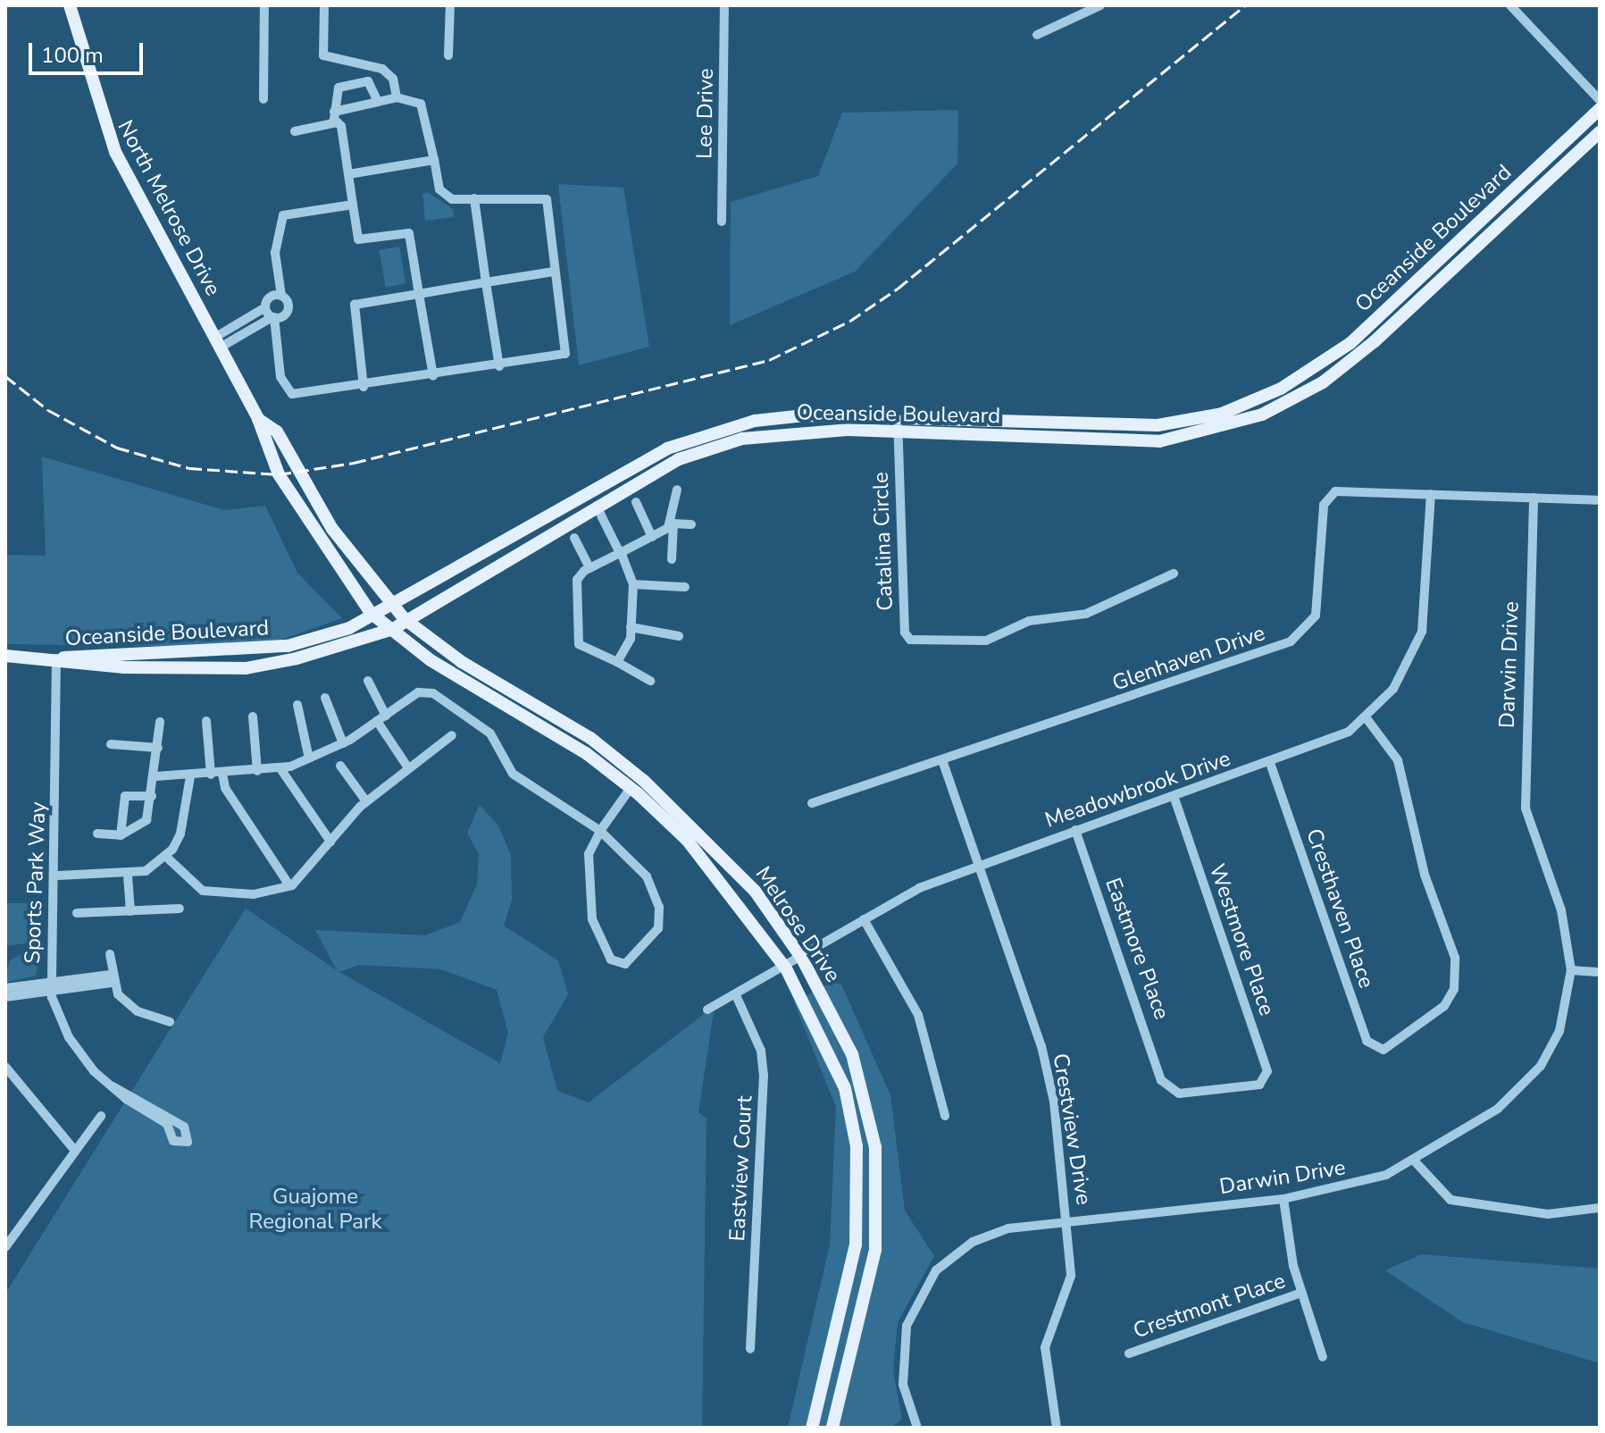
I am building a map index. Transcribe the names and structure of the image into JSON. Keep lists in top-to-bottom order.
{
  "streets": {
    "main road": ["North Melrose Drive", "Oceanside Boulevard", "Melrose Drive"],
    "street": [
      "Lee Drive",
      "Catalina Circle",
      "Glenhaven Drive",
      "Darwin Drive",
      "Meadowbrook Drive",
      "Sports Park Way",
      "Cresthaven Place",
      "Westmore Place",
      "Eastmore Place",
      "Crestview Drive",
      "Eastview Court",
      "Crestmont Place"
    ]
  },
  "crossings": [
    ["North Melrose Drive", "Oceanside Boulevard"],
    ["North Melrose Drive", "Melrose Drive"],
    ["Oceanside Boulevard", "Catalina Circle"],
    ["Oceanside Boulevard", "Sports Park Way"],
    ["Oceanside Boulevard", "Melrose Drive"],
    ["Glenhaven Drive", "Darwin Drive"],
    ["Glenhaven Drive", "Meadowbrook Drive"],
    ["Glenhaven Drive", "Crestview Drive"],
    ["Darwin Drive", "Crestview Drive"],
    ["Meadowbrook Drive", "Cresthaven Place"],
    ["Meadowbrook Drive", "Melrose Drive"],
    ["Meadowbrook Drive", "Westmore Place"],
    ["Meadowbrook Drive", "Eastmore Place"],
    ["Meadowbrook Drive", "Crestview Drive"],
    ["Meadowbrook Drive", "Eastview Court"],
    ["Westmore Place", "Eastmore Place"]
  ],
  "parks": ["Guajome Regional Park"],
  "scale_bar": "100 m"
}
